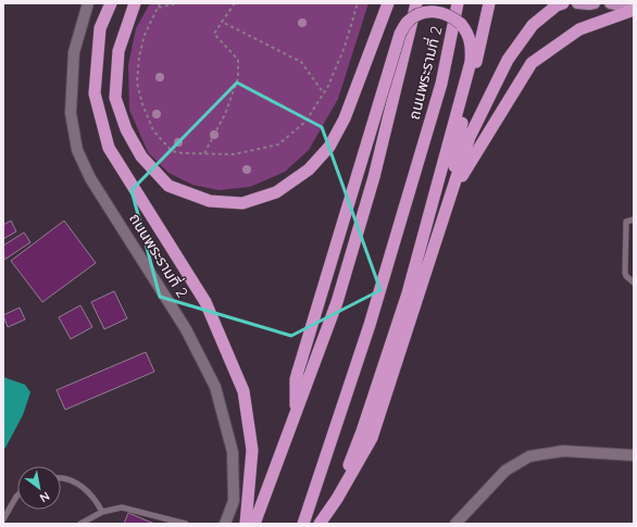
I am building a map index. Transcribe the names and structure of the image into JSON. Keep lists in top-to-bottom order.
{
  "streets": {
    "highway": ["ถนนพระรามที่ 2"]
  },
  "north": "bottom right"
}
